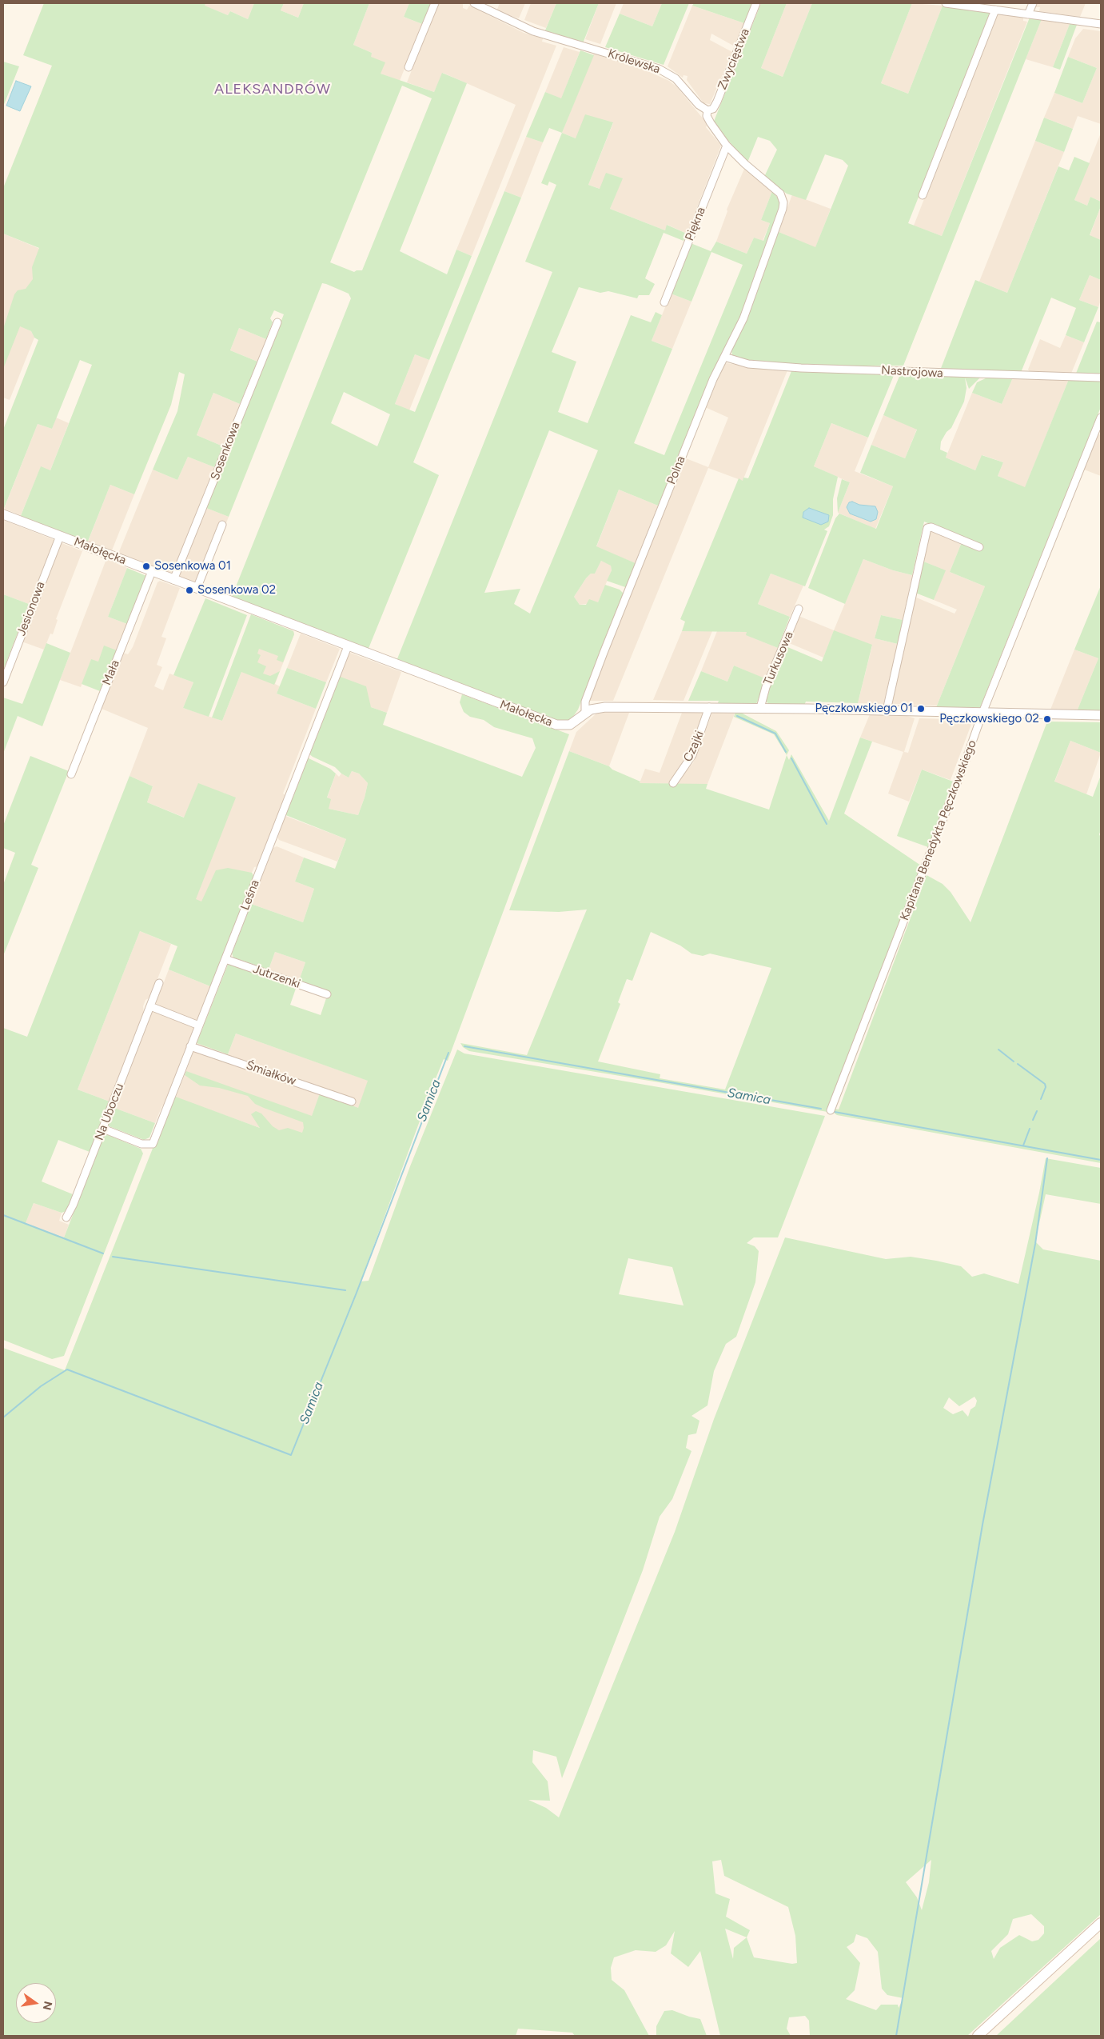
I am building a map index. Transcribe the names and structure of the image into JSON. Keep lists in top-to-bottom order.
{
  "streets": {
    "street": [
      "Zwycięstwa",
      "Królewska",
      "Piękna",
      "Nastrojowa",
      "Sosenkowa",
      "Polna",
      "Małołęcka",
      "Jesionowa",
      "Turkusowa",
      "Mała",
      "Czajki",
      "Kapitana Benedykta Pęczkowskiego",
      "Leśna",
      "Jutrzenki",
      "Śmiałków",
      "Na Uboczu"
    ]
  },
  "crossings": [
    ["Zwycięstwa", "Królewska"],
    ["Królewska", "Piękna"],
    ["Królewska", "Polna"],
    ["Nastrojowa", "Polna"],
    ["Sosenkowa", "Małołęcka"],
    ["Polna", "Małołęcka"],
    ["Małołęcka", "Jesionowa"],
    ["Małołęcka", "Turkusowa"],
    ["Małołęcka", "Mała"],
    ["Małołęcka", "Czajki"],
    ["Małołęcka", "Kapitana Benedykta Pęczkowskiego"],
    ["Małołęcka", "Leśna"],
    ["Leśna", "Jutrzenki"],
    ["Leśna", "Śmiałków"],
    ["Leśna", "Na Uboczu"]
  ],
  "districts": ["ALEKSANDRÓW"],
  "water": ["Samica"],
  "places": [
    "Sosenkowa 01",
    "Sosenkowa 02",
    "Pęczkowskiego 01",
    "Pęczkowskiego 02"
  ],
  "north": "right"
}
